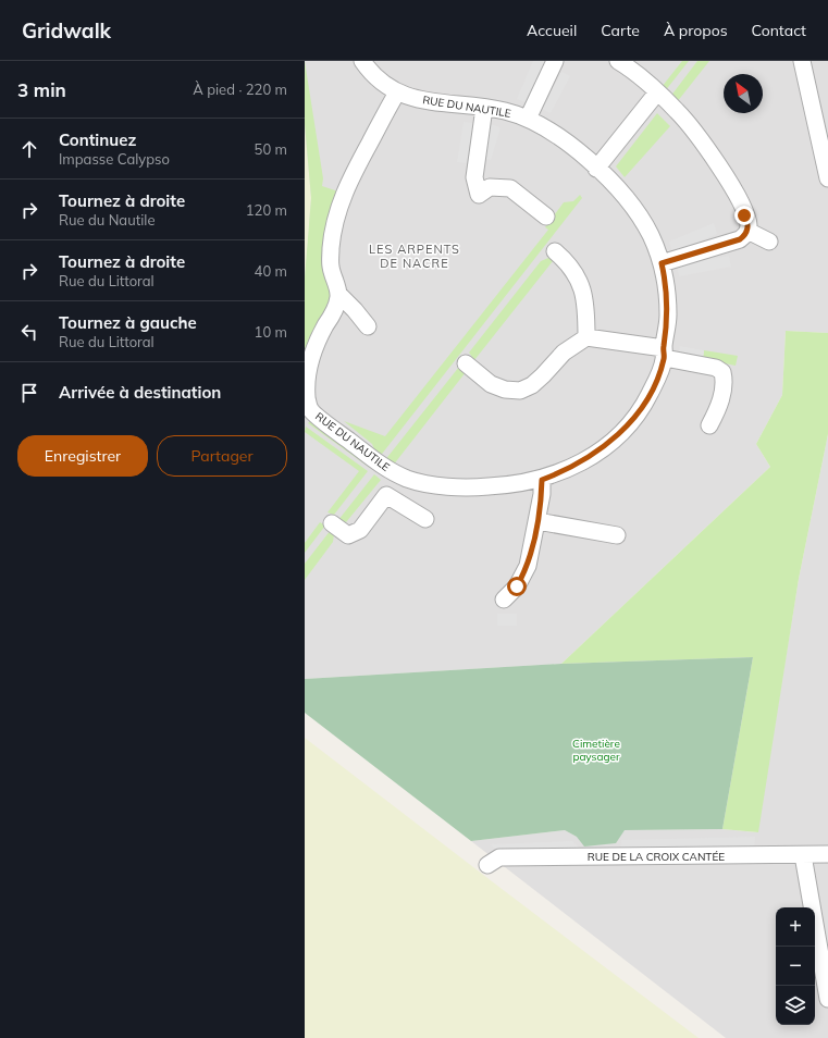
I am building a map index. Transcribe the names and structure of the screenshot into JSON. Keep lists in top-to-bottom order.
{
  "streets": {
    "street": ["RUE DU NAUTILE", "RUE DE LA CROIX CANTÉE"]
  },
  "districts": ["LES ARPENTS DE NACRE"],
  "parks": ["Cimetière paysager"],
  "north": "top left",
  "page": {
    "header": "Gridwalk",
    "nav": [
      "Accueil",
      "Carte",
      "À propos",
      "Contact"
    ],
    "heading": ["3 min", "À pied · 220 m"],
    "list": [
      ["Continuez", "Impasse Calypso", "50 m"],
      ["Tournez à droite", "Rue du Nautile", "120 m"],
      ["Tournez à droite", "Rue du Littoral", "40 m"],
      ["Tournez à gauche", "Rue du Littoral", "10 m"],
      "Arrivée à destination"
    ],
    "buttons": ["Enregistrer", "Partager"],
    "map_buttons": ["+", "−"]
  }
}
